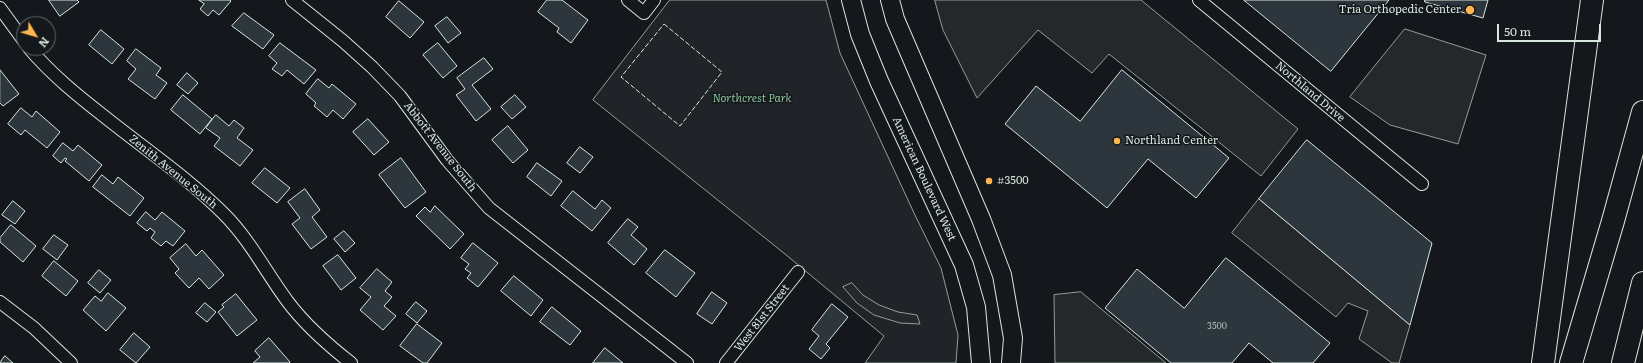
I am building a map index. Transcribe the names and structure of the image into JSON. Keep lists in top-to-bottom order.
{
  "streets": {
    "main road": ["American Boulevard West"],
    "street": [
      "Northland Drive",
      "Abbott Avenue South",
      "Zenith Avenue South",
      "West 81st Street"
    ]
  },
  "parks": ["Northcrest Park"],
  "places": ["Tria Orthopedic Center", "Northland Center", "#3500"],
  "house_numbers": ["3500"],
  "scale_bar": "50 m",
  "north": "bottom right"
}
